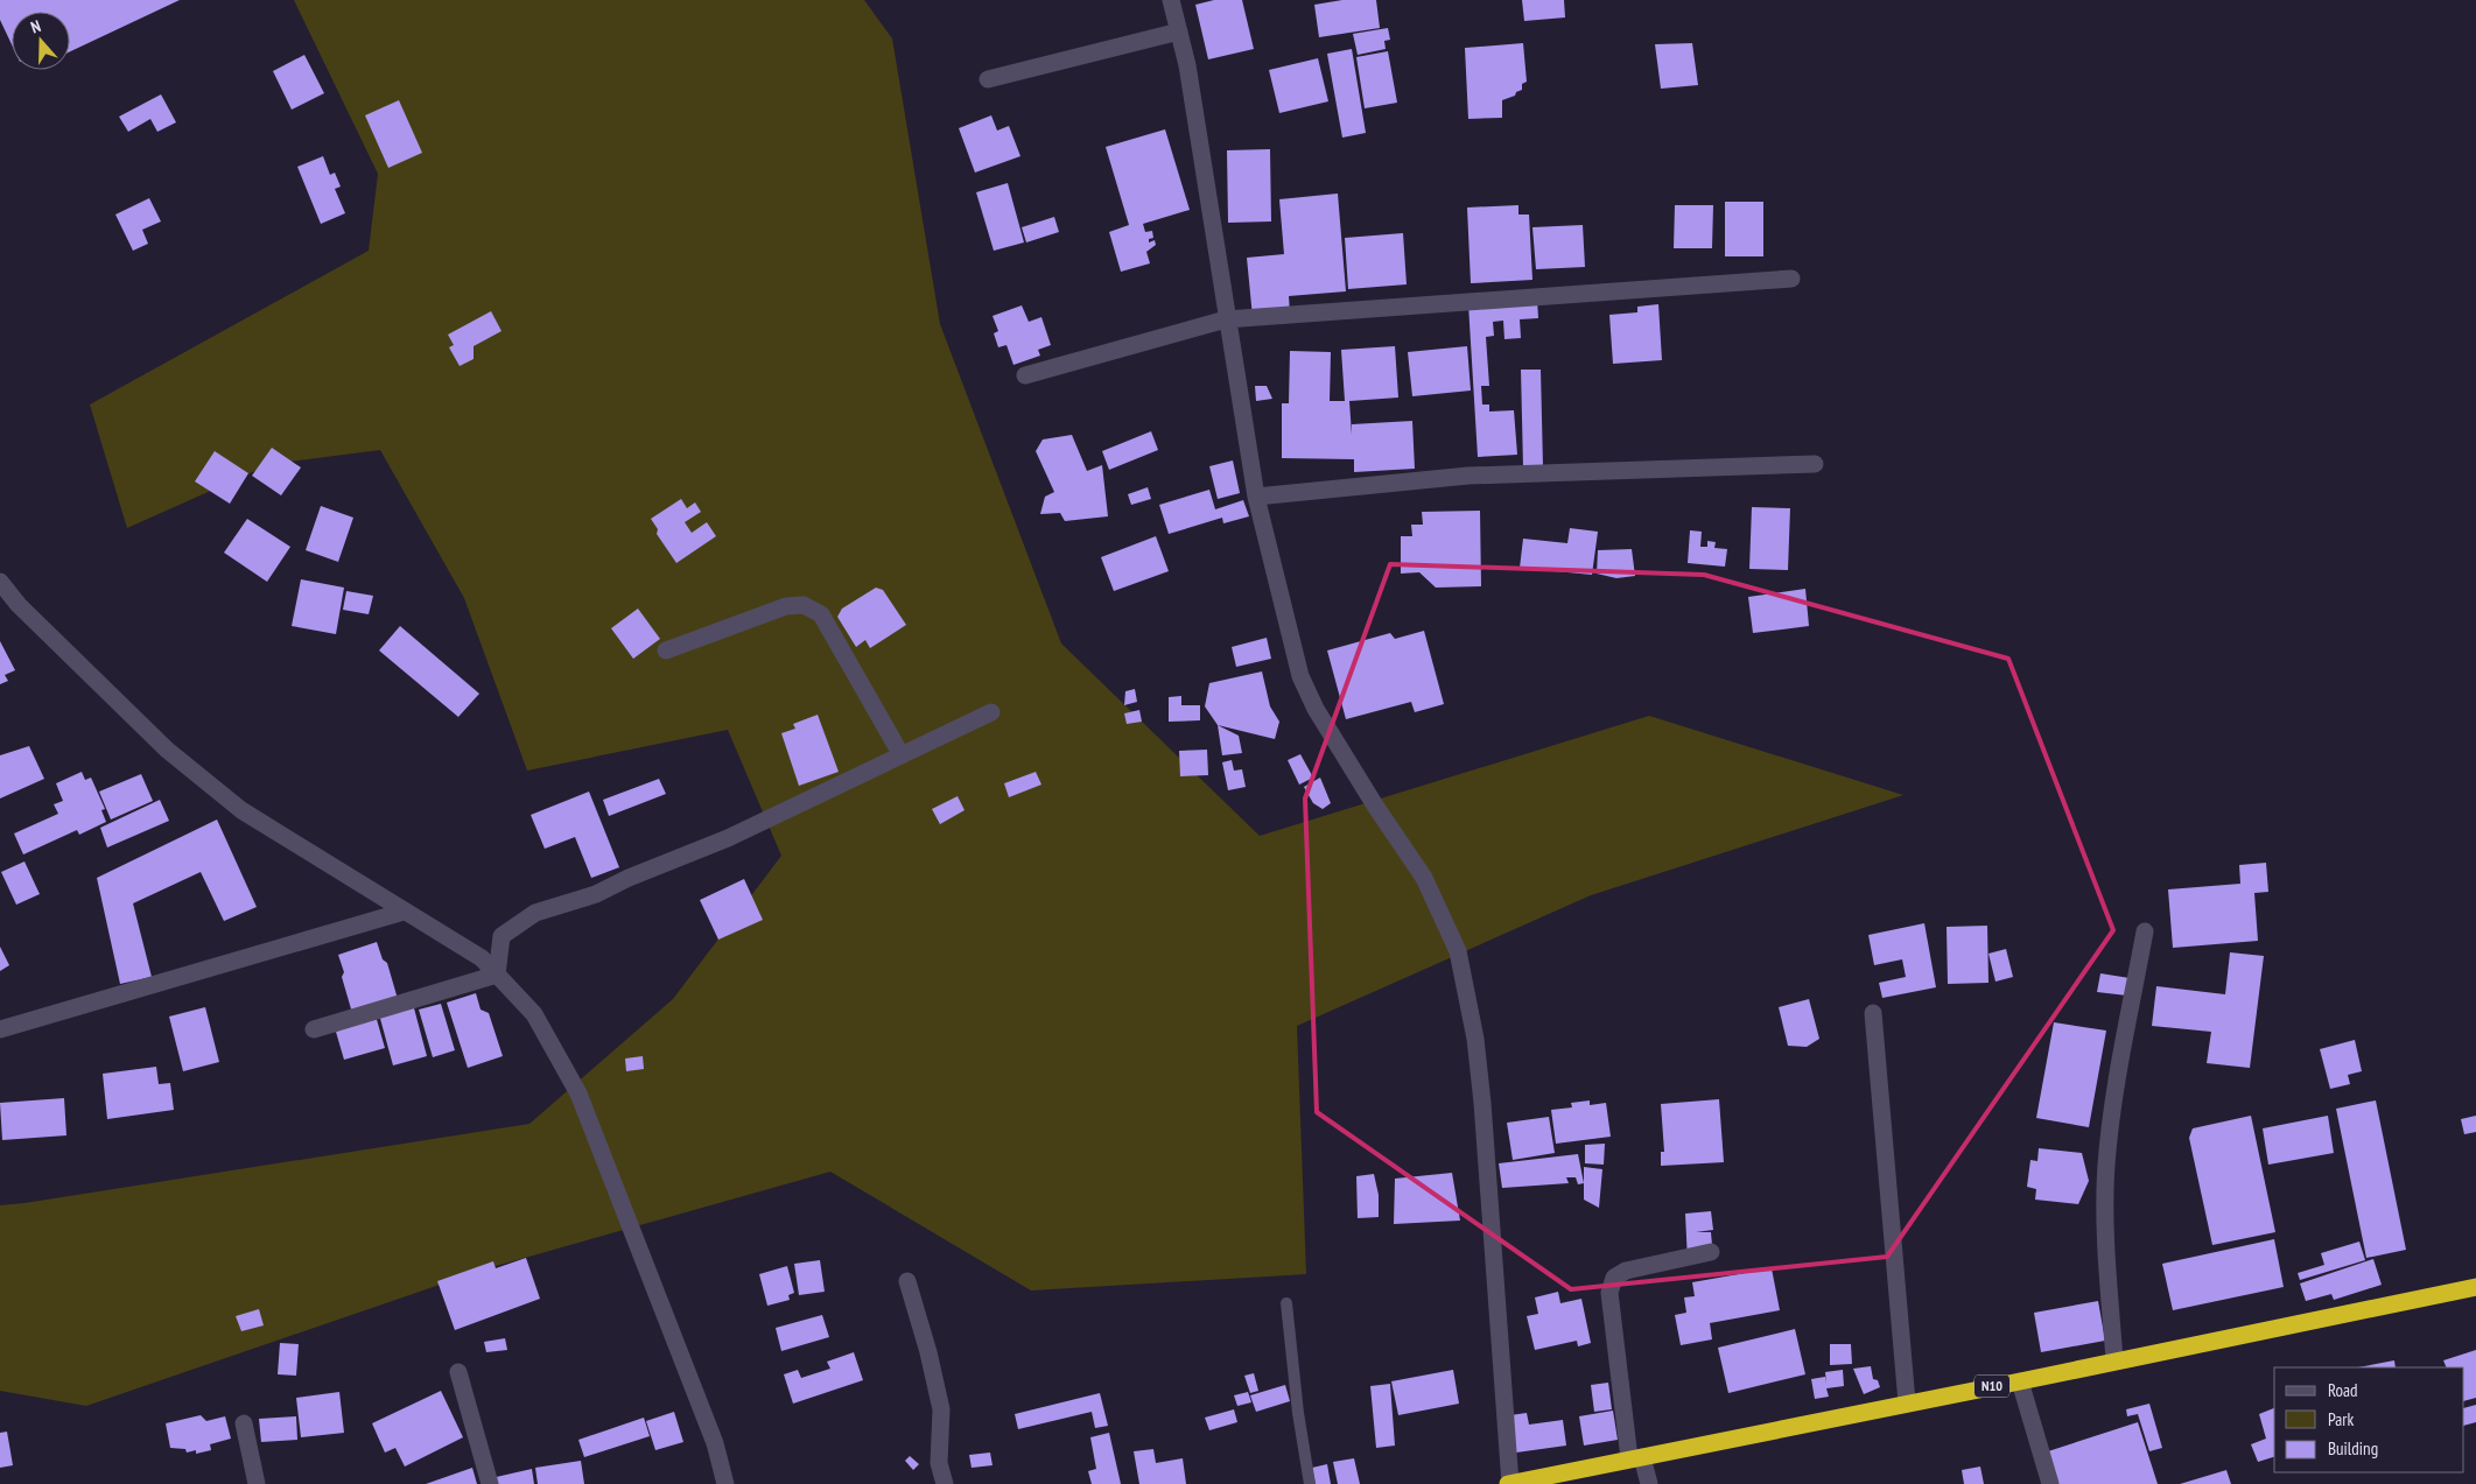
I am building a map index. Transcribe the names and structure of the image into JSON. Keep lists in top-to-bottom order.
{
  "streets": {
    "highway": ["N10"]
  },
  "legend": ["Road", "Park", "Building"],
  "north": "top"
}
